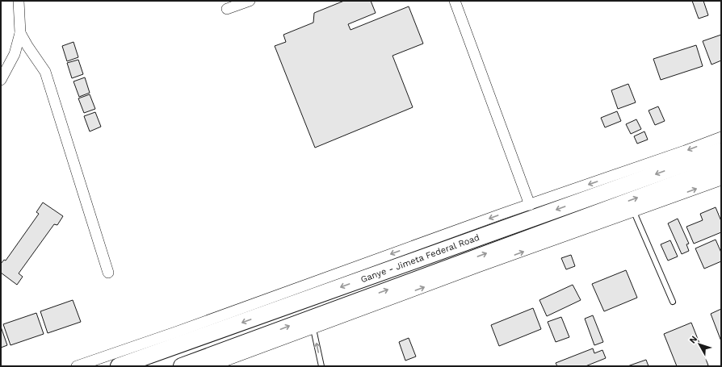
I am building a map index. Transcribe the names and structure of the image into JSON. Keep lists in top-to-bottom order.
{
  "streets": {
    "main road": ["Ganye - Jimeta Federal Road"]
  },
  "north": "top left"
}
